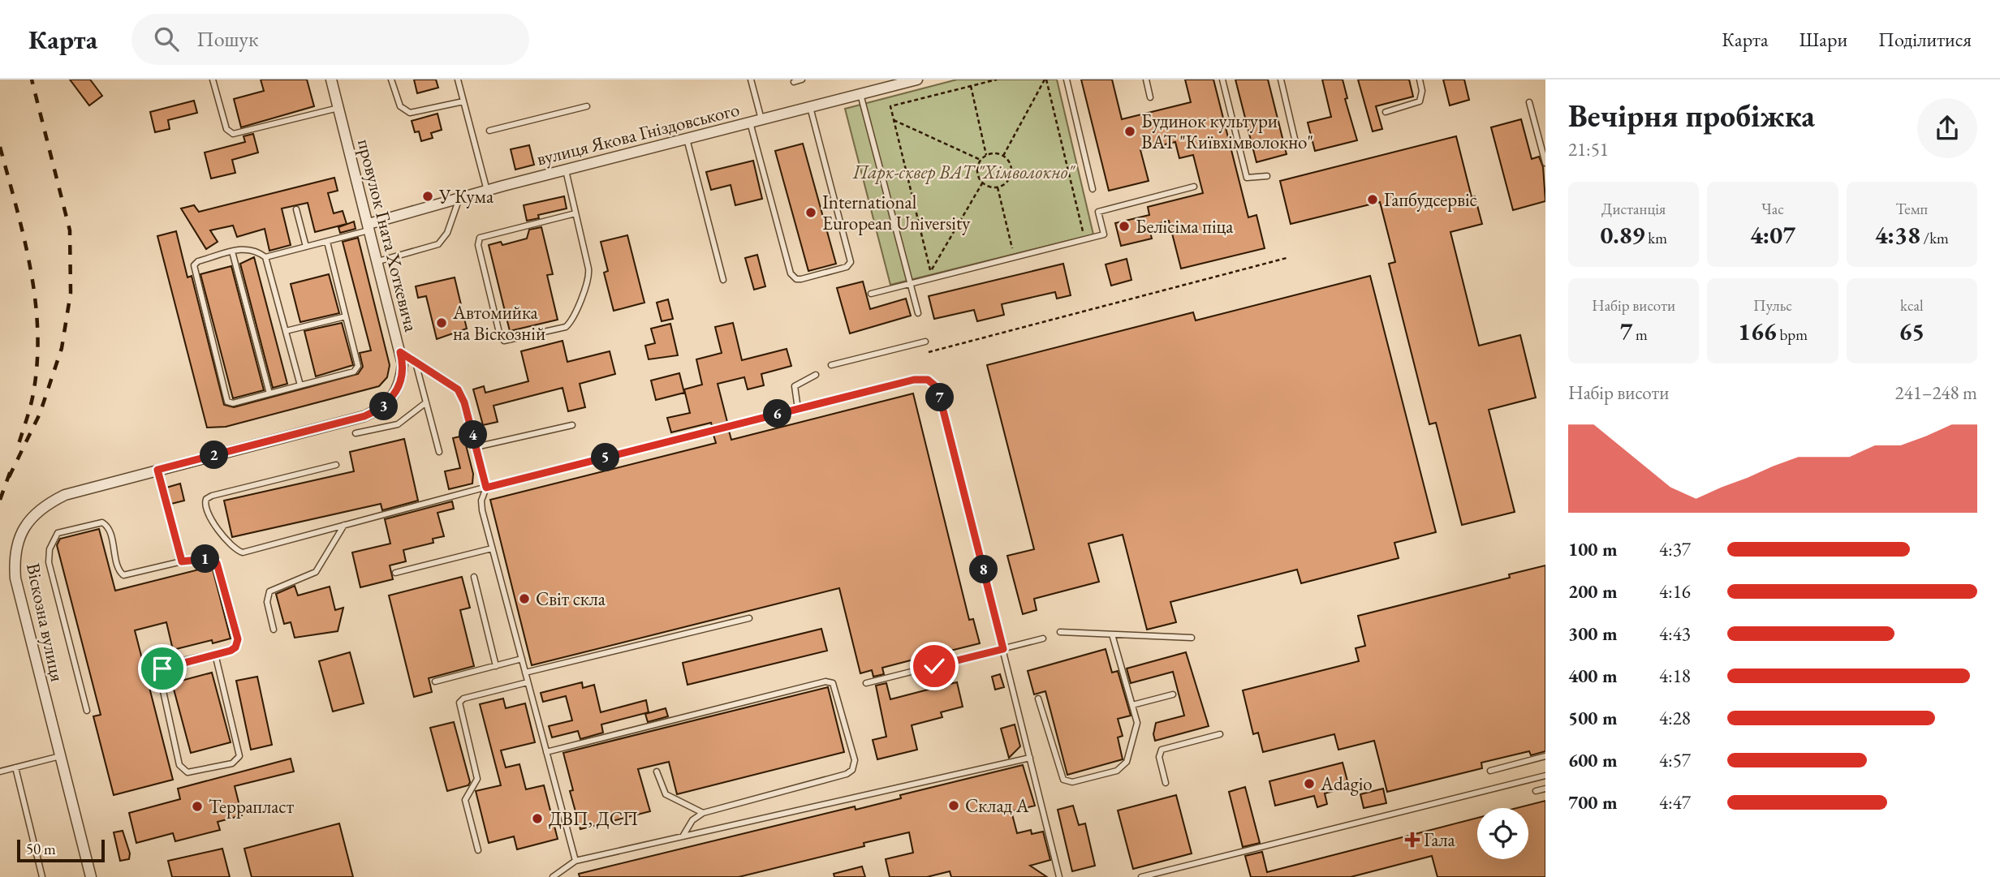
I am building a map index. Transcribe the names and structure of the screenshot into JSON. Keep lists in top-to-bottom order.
{
  "streets": {
    "street": ["вулиця Якова Гніздовського", "провулок Гната Хоткевича", "Віскозна вулиця"]
  },
  "crossings": [
    ["вулиця Якова Гніздовського", "провулок Гната Хоткевича"],
    ["провулок Гната Хоткевича", "Віскозна вулиця"]
  ],
  "parks": ["Парк-сквер ВАТ \"Хімволокно\""],
  "places": {
    "other": [
      "Будинок культури ВАТ \"Київхімволокно\"",
      "У Кума",
      "Гапбудсервіс",
      "International European University",
      "Белісіма піца",
      "Автомийка на Віскозній",
      "Світ скла",
      "Adagio",
      "Склад A",
      "Террапласт",
      "ДВП, ДСП"
    ],
    "health": ["Гала"]
  },
  "scale_bar": "50 m",
  "page": {
    "header": "Карта",
    "search": "Пошук",
    "nav": ["Карта", "Шари", "Поділитися"],
    "heading": ["Вечірня пробіжка", "21:51"],
    "stats": [
      ["Дистанція", "0.89 km"],
      ["Час", "4:07"],
      ["Темп", "4:38 /km"],
      ["Набір висоти", "7 m"],
      ["Пульс", "166 bpm"],
      ["kcal", "65"]
    ],
    "chart": ["Набір висоти", "241–248 m"],
    "pins": [
      "7",
      "3",
      "6",
      "4",
      "2",
      "5",
      "1",
      "8"
    ],
    "list": [
      {
        "name": "100 m",
        "note": "4:37"
      },
      {
        "name": "200 m",
        "note": "4:16"
      },
      {
        "name": "300 m",
        "note": "4:43"
      },
      {
        "name": "400 m",
        "note": "4:18"
      },
      {
        "name": "500 m",
        "note": "4:28"
      },
      {
        "name": "600 m",
        "note": "4:57"
      },
      {
        "name": "700 m",
        "note": "4:47"
      }
    ],
    "scale": "50 m"
  }
}
